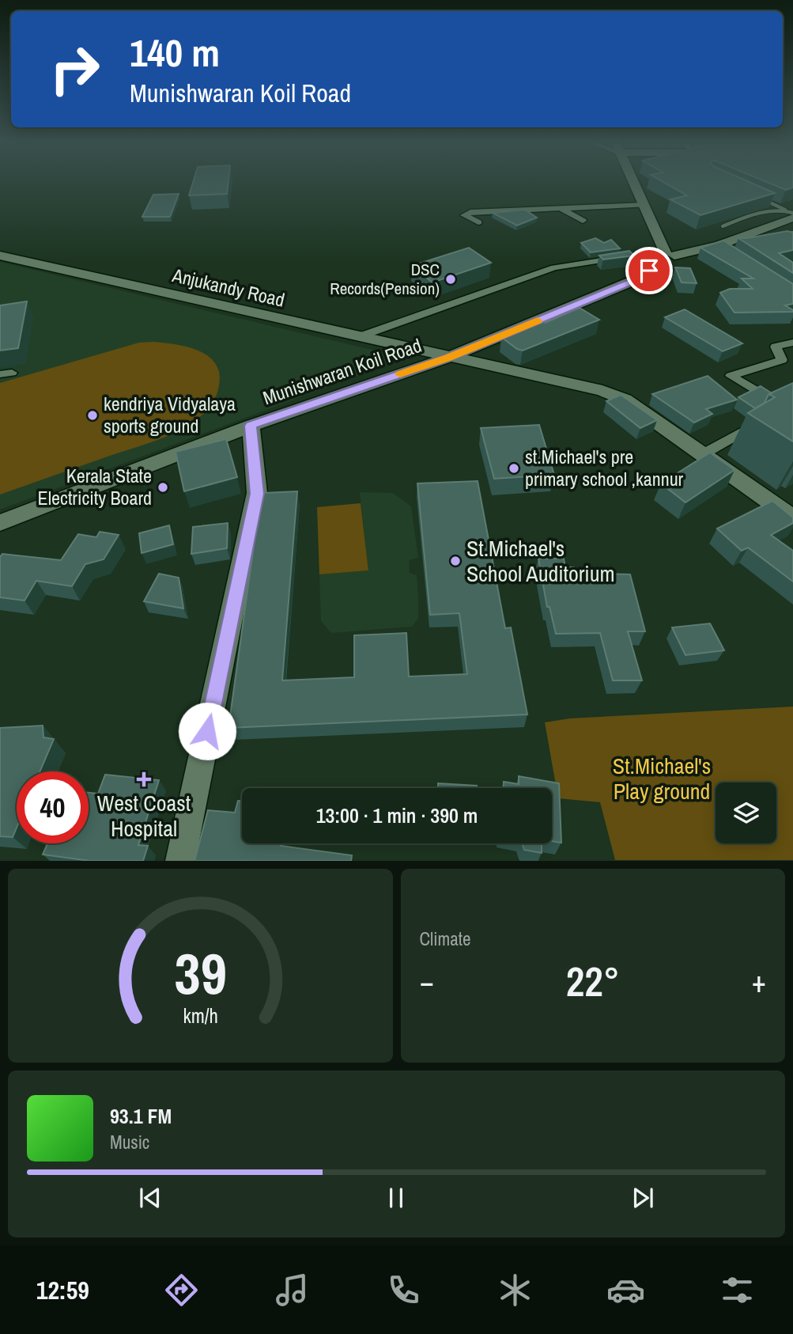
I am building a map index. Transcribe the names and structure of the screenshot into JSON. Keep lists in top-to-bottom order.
{
  "streets": {
    "street": ["Anjukandy Road", "Munishwaran Koil Road"]
  },
  "crossings": [
    ["Anjukandy Road", "Munishwaran Koil Road"]
  ],
  "parks": ["St.Michael's Play ground"],
  "places": {
    "other": [
      "DSC Records(Pension)",
      "kendriya Vidyalaya sports ground",
      "st.Michael's pre primary school ,kannur",
      "Kerala State Electricity Board",
      "St.Michael's School Auditorium"
    ],
    "health": ["West Coast Hospital"]
  },
  "page": {
    "turn": ["140 m", "Munishwaran Koil Road"],
    "limit": "40",
    "trip": "13:00 · 1 min · 390 m",
    "tile": "Climate",
    "heat": ["−", "22°", "+"],
    "song": ["93.1 FM", "Music"],
    "tabs": "12:59",
    "gauge": ["39", "km/h"]
  }
}
